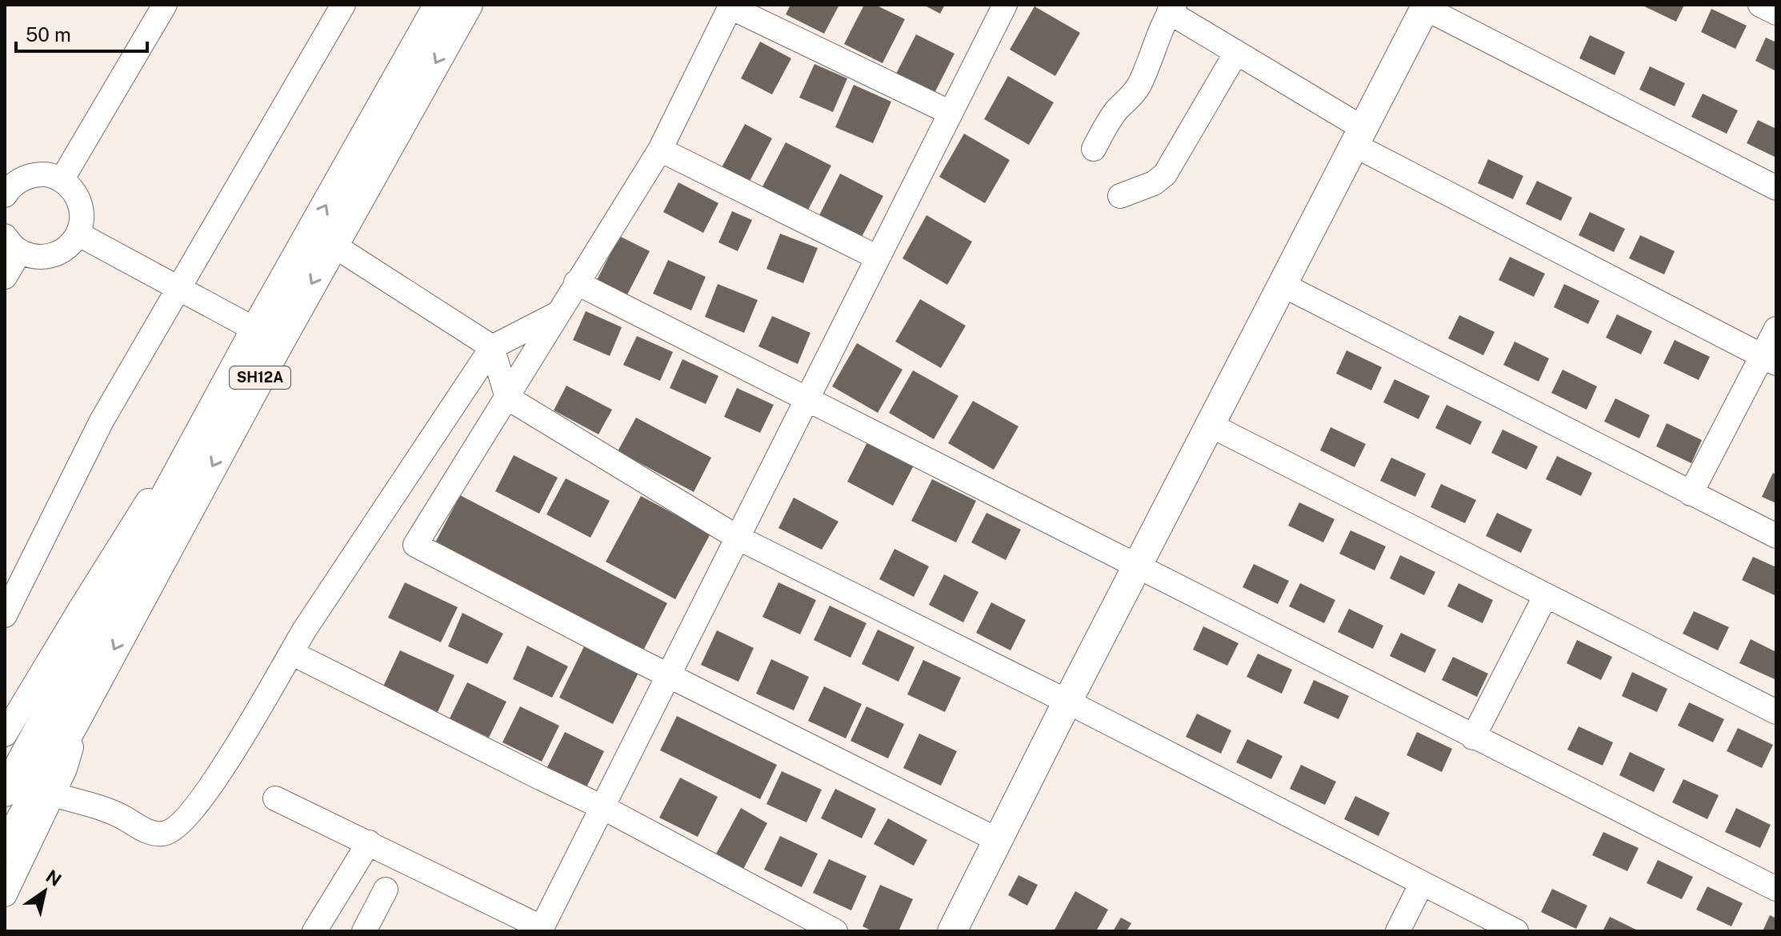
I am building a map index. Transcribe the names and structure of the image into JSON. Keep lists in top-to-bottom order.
{
  "streets": {
    "main road": ["SH12A"]
  },
  "scale_bar": "50 m",
  "north": "top right"
}
